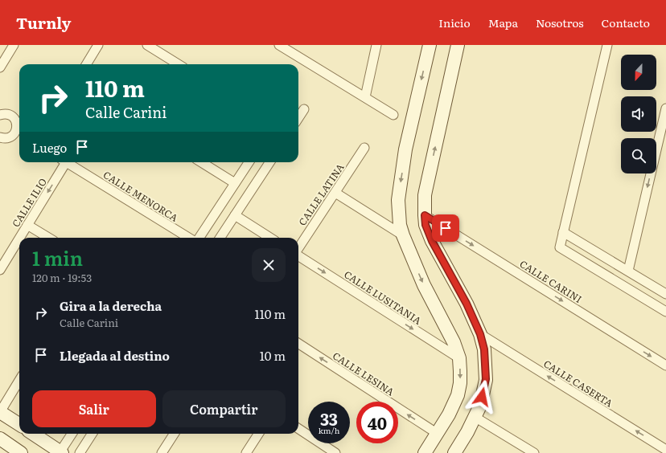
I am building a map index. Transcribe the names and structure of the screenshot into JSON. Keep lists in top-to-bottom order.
{
  "streets": {
    "street": [
      "CALLE LATINA",
      "CALLE MENORCA",
      "CALLE ILIO",
      "CALLE CARINI",
      "CALLE LUSITANIA",
      "CALLE LESINA",
      "CALLE CASERTA"
    ]
  },
  "one_way": ["CALLE ILIO", "CALLE LESINA"],
  "north": "bottom",
  "page": {
    "header": "Turnly",
    "nav": [
      "Inicio",
      "Mapa",
      "Nosotros",
      "Contacto"
    ],
    "turn": ["110 m", "Calle Carini"],
    "then": "Luego",
    "heading": ["1 min", "120 m · 19:53"],
    "list": [
      {
        "name": "Gira a la derecha",
        "note": "Calle Carini",
        "value": "110 m"
      },
      {
        "name": "Llegada al destino",
        "value": "10 m"
      }
    ],
    "buttons": ["Salir", "Compartir"],
    "speed": "33 km/h",
    "limit": "40"
  }
}
